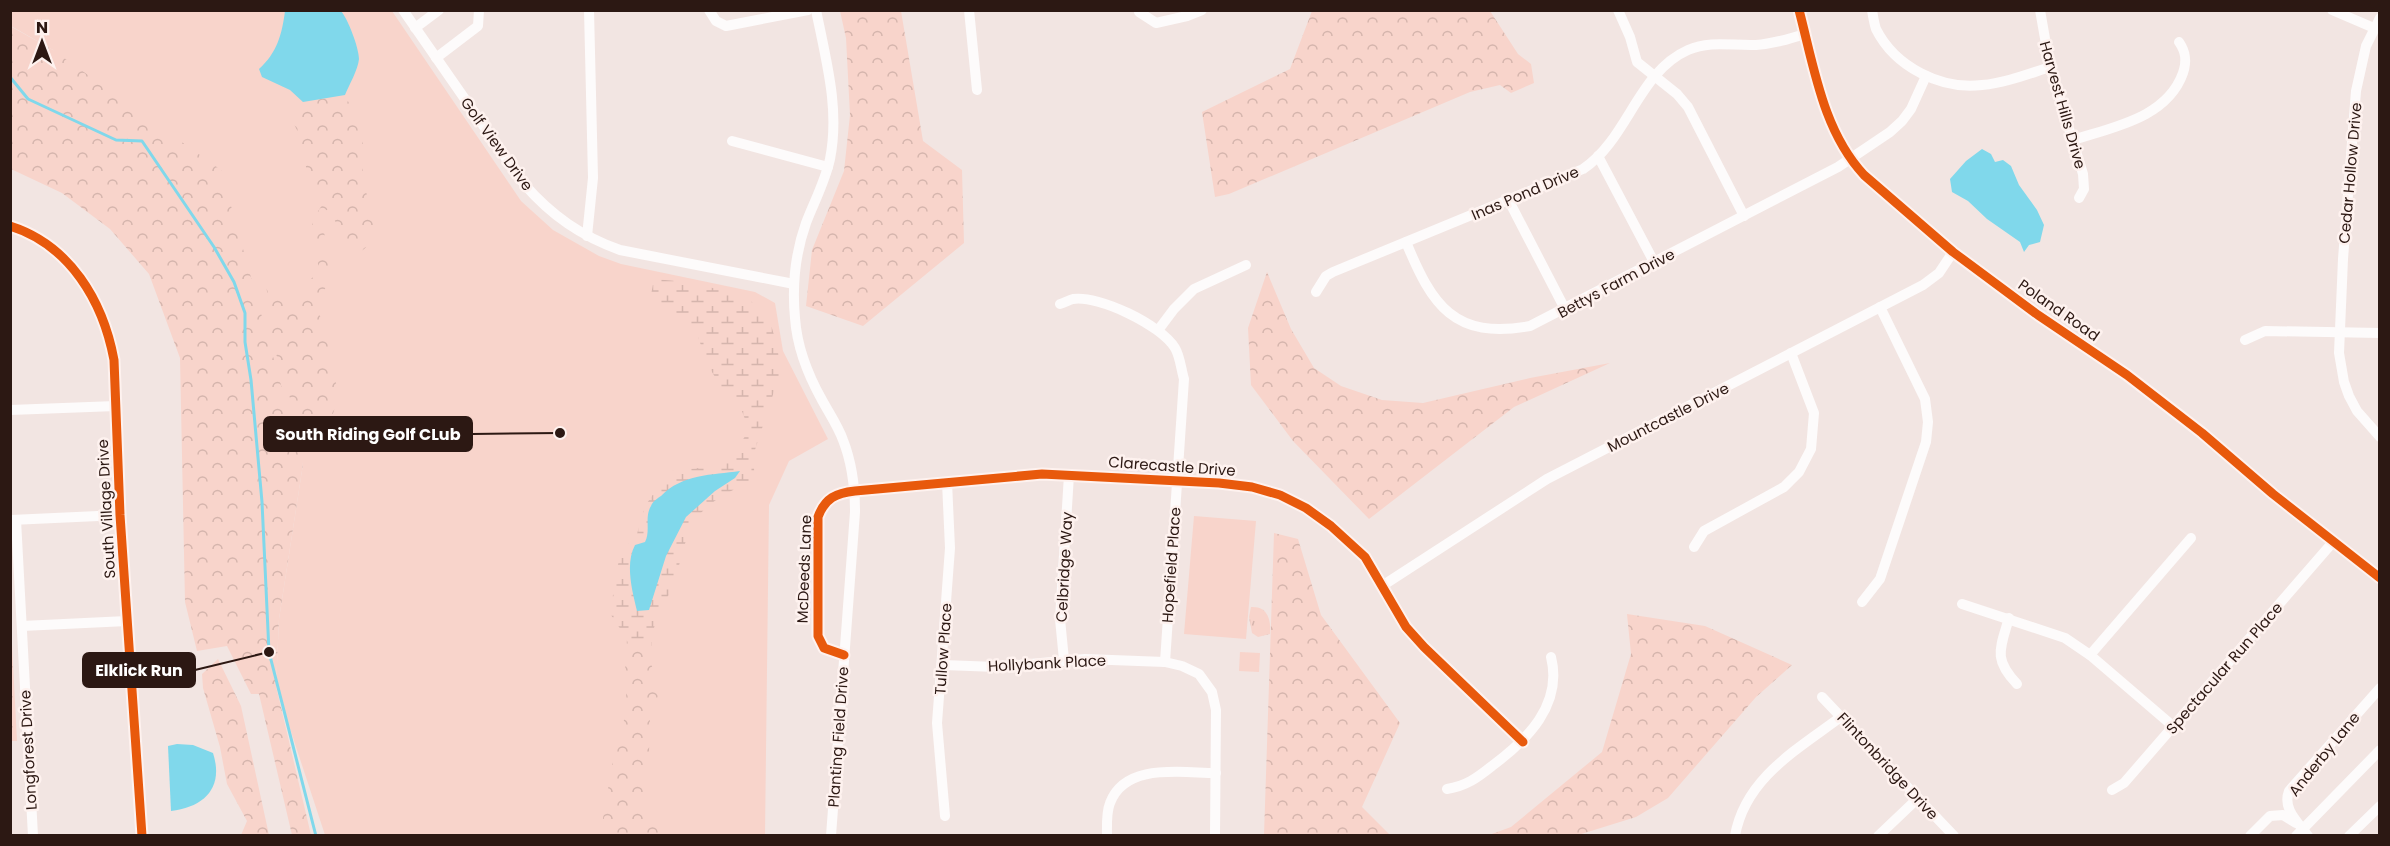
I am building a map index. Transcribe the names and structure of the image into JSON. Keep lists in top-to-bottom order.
{
  "streets": {
    "street": [
      "Harvest Hills Drive",
      "Golf View Drive",
      "Cedar Hollow Drive",
      "Inas Pond Drive",
      "Bettys Farm Drive",
      "Poland Road",
      "Mountcastle Drive",
      "Clarecastle Drive",
      "South Village Drive",
      "Hopefield Place",
      "Celbridge Way",
      "McDeeds Lane",
      "Tullow Place",
      "Hollybank Place",
      "Spectacular Run Place",
      "Planting Field Drive",
      "Longforest Drive",
      "Anderby Lane",
      "Flintonbridge Drive"
    ]
  },
  "crossings": [
    ["Golf View Drive", "Planting Field Drive"],
    ["Inas Pond Drive", "Bettys Farm Drive"],
    ["Inas Pond Drive", "Poland Road"],
    ["Bettys Farm Drive", "Poland Road"],
    ["Poland Road", "Mountcastle Drive"],
    ["Poland Road", "Spectacular Run Place"],
    ["Mountcastle Drive", "Clarecastle Drive"],
    ["Clarecastle Drive", "Hopefield Place"],
    ["Clarecastle Drive", "Celbridge Way"],
    ["Clarecastle Drive", "McDeeds Lane"],
    ["Clarecastle Drive", "Tullow Place"],
    ["Clarecastle Drive", "Planting Field Drive"],
    ["Hopefield Place", "Hollybank Place"],
    ["Celbridge Way", "Hollybank Place"],
    ["McDeeds Lane", "Planting Field Drive"],
    ["Tullow Place", "Hollybank Place"]
  ],
  "places": ["South Riding Golf CLub", "Elklick Run"],
  "north": "top"
}
